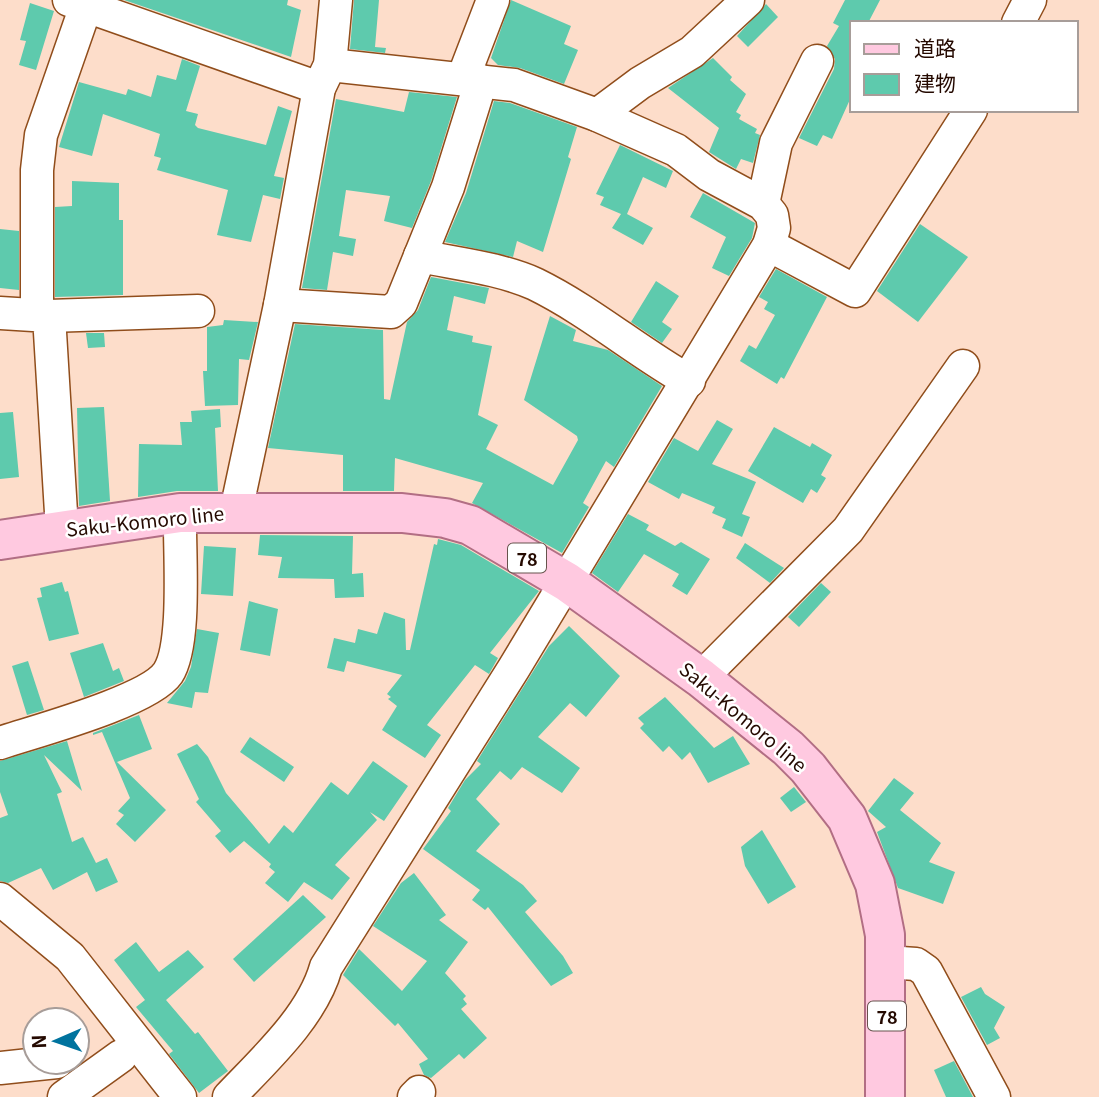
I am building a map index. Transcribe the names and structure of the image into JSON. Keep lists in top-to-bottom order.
{
  "streets": {
    "main road": ["Saku-Komoro line", "78"]
  },
  "legend": ["道路", "建物"],
  "north": "left"
}
